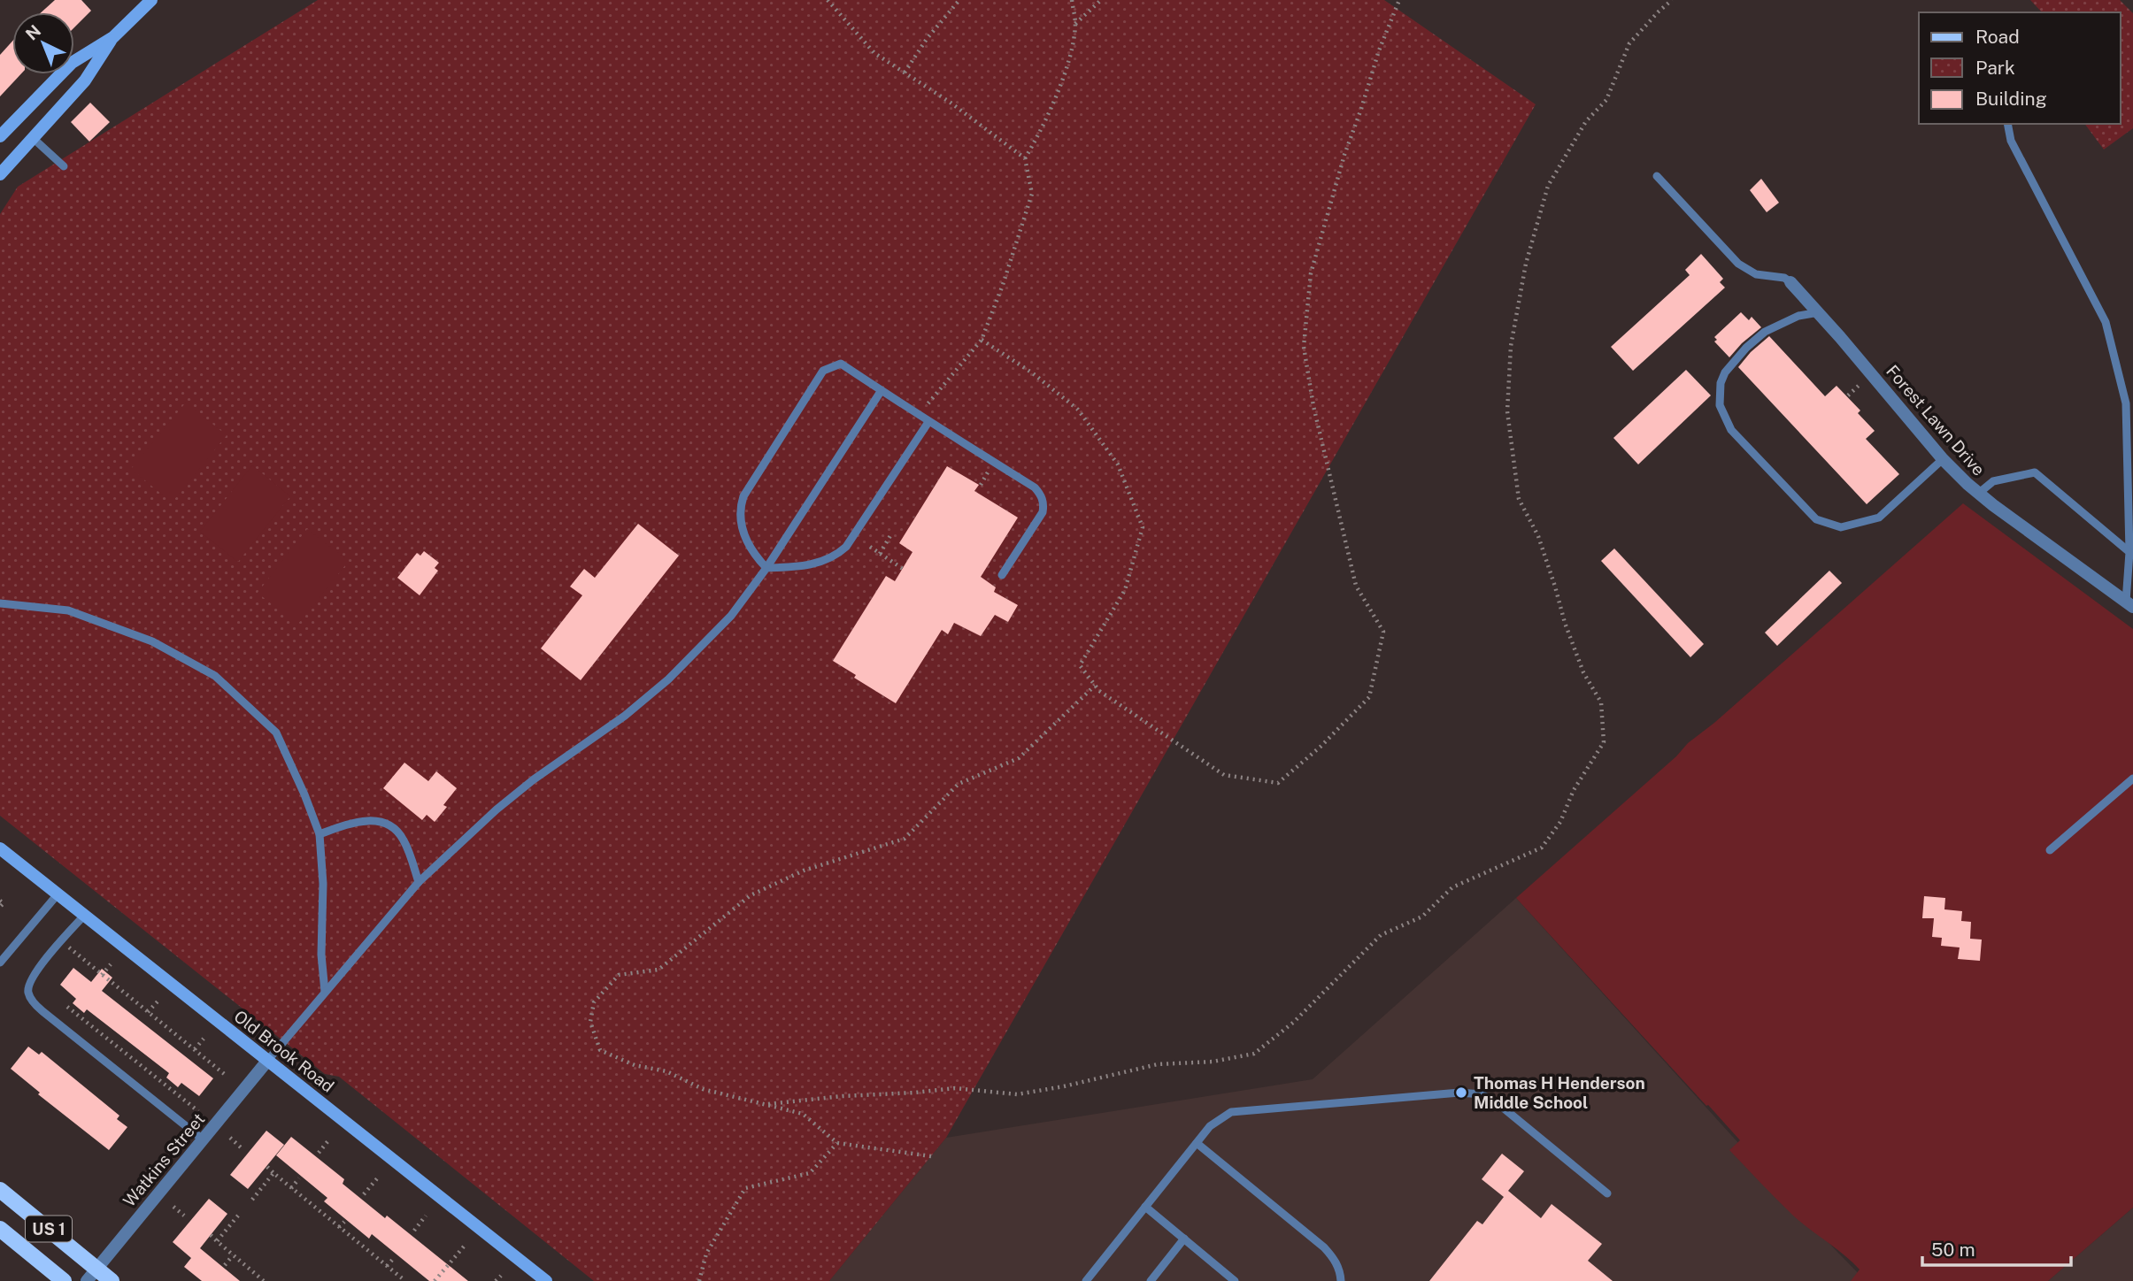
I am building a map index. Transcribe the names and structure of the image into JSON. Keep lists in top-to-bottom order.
{
  "streets": {
    "main road": ["US 1"],
    "street": ["Forest Lawn Drive", "Old Brook Road", "Watkins Street"]
  },
  "crossings": [
    ["Old Brook Road", "Watkins Street"],
    ["Watkins Street", "US 1"]
  ],
  "places": ["Thomas H Henderson Middle School"],
  "legend": ["Road", "Park", "Building"],
  "scale_bar": "50 m",
  "north": "top left"
}
